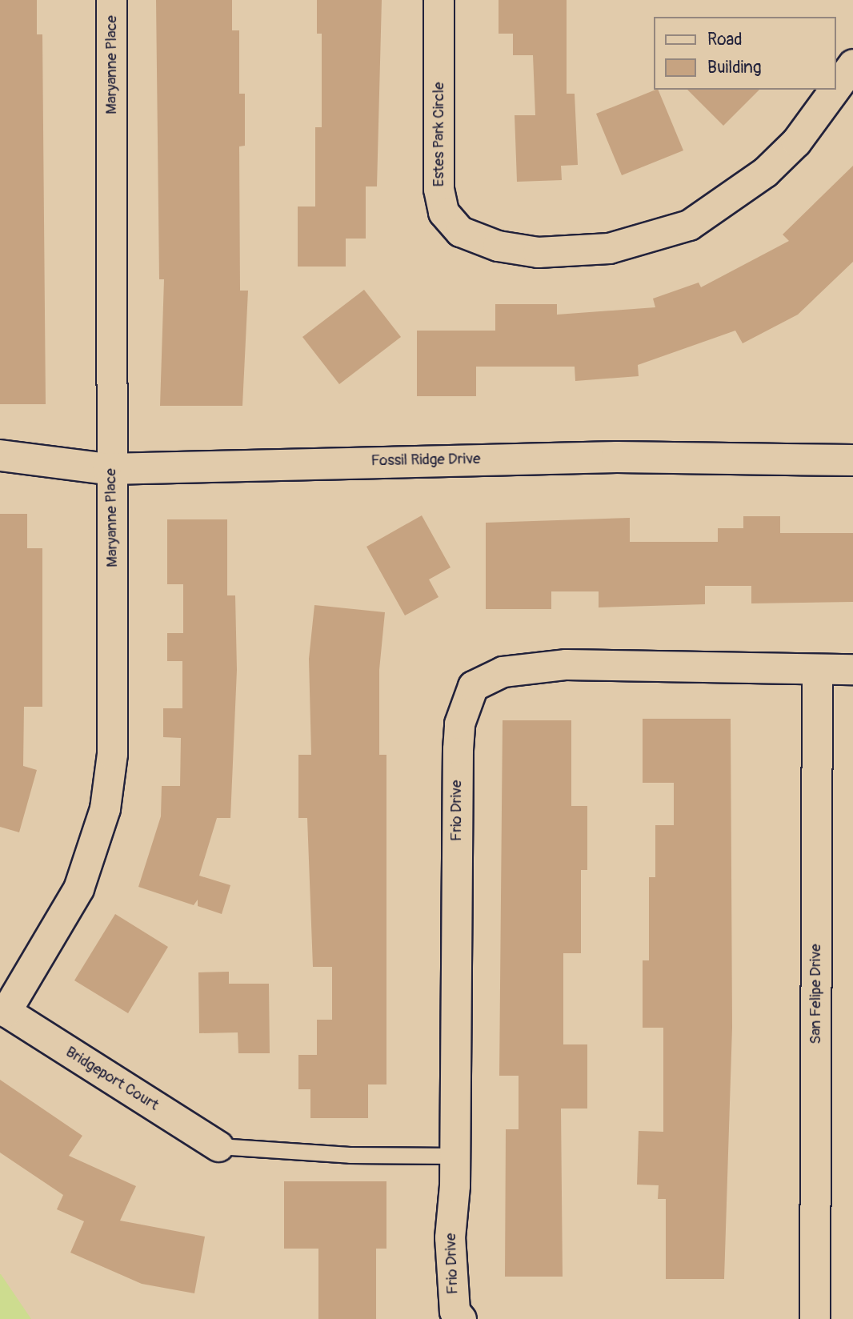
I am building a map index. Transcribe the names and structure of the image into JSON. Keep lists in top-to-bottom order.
{
  "streets": {
    "street": [
      "Maryanne Place",
      "Estes Park Circle",
      "Fossil Ridge Drive",
      "Frio Drive",
      "San Felipe Drive",
      "Bridgeport Court"
    ]
  },
  "crossings": [
    ["Maryanne Place", "Fossil Ridge Drive"],
    ["Maryanne Place", "Bridgeport Court"],
    ["Frio Drive", "San Felipe Drive"]
  ],
  "legend": ["Road", "Building"]
}
